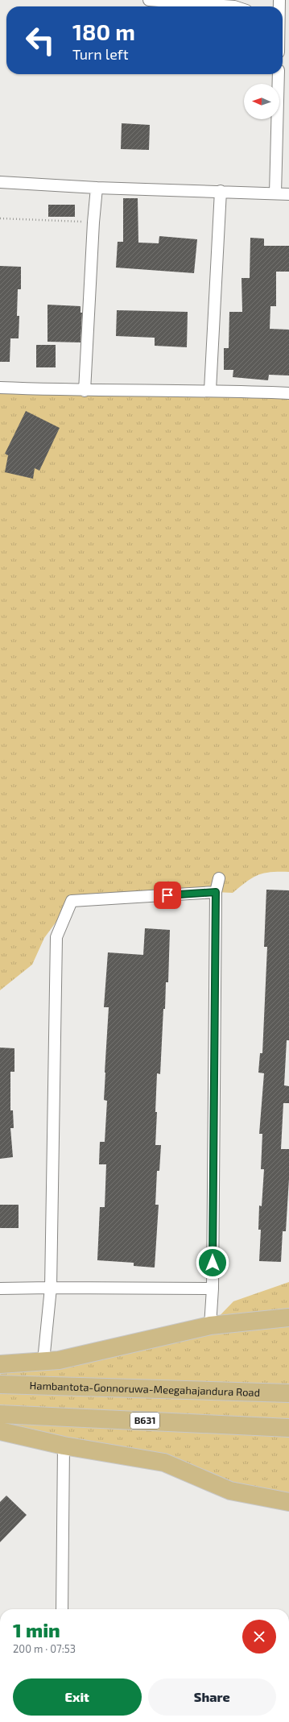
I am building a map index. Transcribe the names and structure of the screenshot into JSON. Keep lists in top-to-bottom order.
{
  "streets": {
    "main road": ["Hambantota-Gonnoruwa-Meegahajandura Road", "B631"]
  },
  "north": "left",
  "page": {
    "turn": ["180 m", "Turn left"],
    "heading": ["1 min", "200 m · 07:53"],
    "buttons": ["Exit", "Share"]
  }
}
